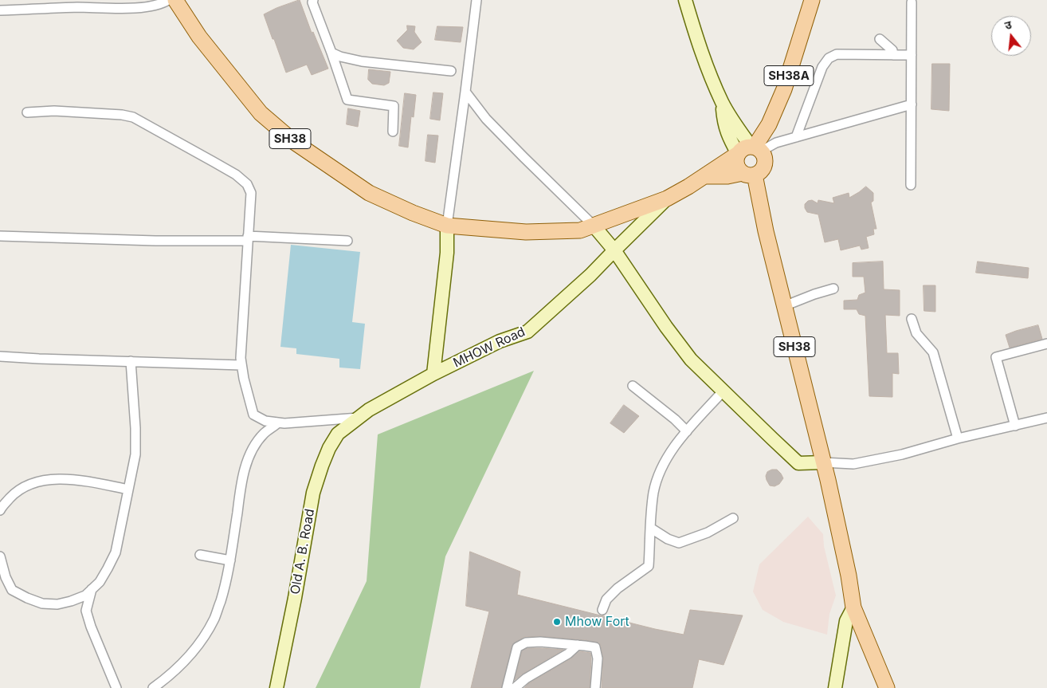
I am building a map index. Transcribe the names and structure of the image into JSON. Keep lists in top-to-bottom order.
{
  "streets": {
    "main road": ["SH38A", "SH38"],
    "street": ["MHOW Road", "Old A. B. Road"]
  },
  "crossings": [
    ["SH38A", "SH38"],
    ["SH38", "MHOW Road"],
    ["MHOW Road", "Old A. B. Road"]
  ],
  "places": ["Mhow Fort"],
  "north": "top"
}
